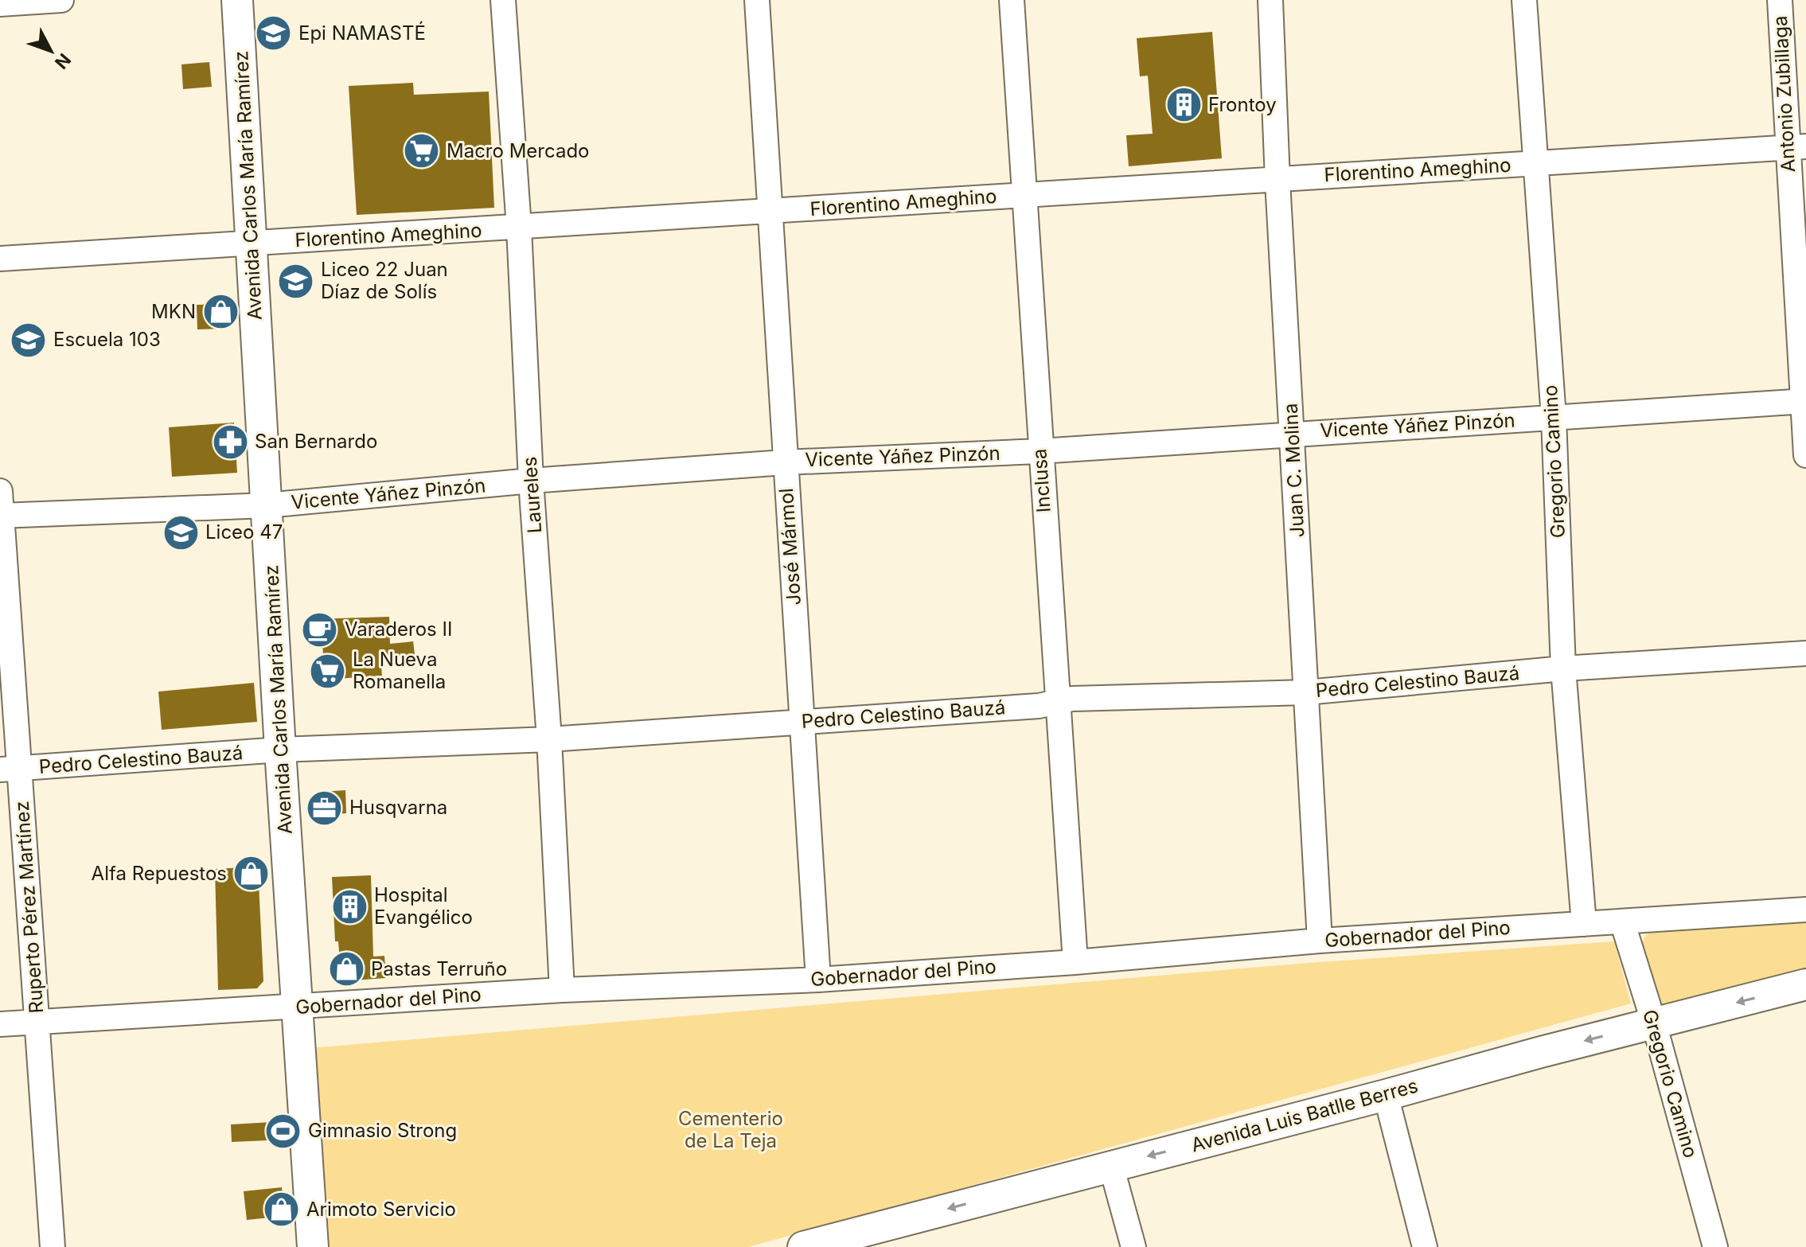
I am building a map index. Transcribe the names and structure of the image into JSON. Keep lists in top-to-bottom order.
{
  "streets": {
    "main road": ["Avenida Carlos María Ramírez", "Avenida Luis Batlle Berres"],
    "street": [
      "Antonio Zubillaga",
      "Florentino Ameghino",
      "Vicente Yáñez Pinzón",
      "Gregorio Camino",
      "Juan C. Molina",
      "Inclusa",
      "Laureles",
      "José Mármol",
      "Pedro Celestino Bauzá",
      "Ruperto Pérez Martínez",
      "Gobernador del Pino"
    ]
  },
  "crossings": [
    ["Antonio Zubillaga", "Florentino Ameghino"],
    ["Antonio Zubillaga", "Vicente Yáñez Pinzón"],
    ["Florentino Ameghino", "Avenida Carlos María Ramírez"],
    ["Florentino Ameghino", "Gregorio Camino"],
    ["Florentino Ameghino", "Juan C. Molina"],
    ["Florentino Ameghino", "Inclusa"],
    ["Florentino Ameghino", "Laureles"],
    ["Florentino Ameghino", "José Mármol"],
    ["Avenida Carlos María Ramírez", "Vicente Yáñez Pinzón"],
    ["Avenida Carlos María Ramírez", "Pedro Celestino Bauzá"],
    ["Avenida Carlos María Ramírez", "Gobernador del Pino"],
    ["Vicente Yáñez Pinzón", "Gregorio Camino"],
    ["Vicente Yáñez Pinzón", "Juan C. Molina"],
    ["Vicente Yáñez Pinzón", "Inclusa"],
    ["Vicente Yáñez Pinzón", "Laureles"],
    ["Vicente Yáñez Pinzón", "José Mármol"],
    ["Vicente Yáñez Pinzón", "Ruperto Pérez Martínez"],
    ["Gregorio Camino", "Pedro Celestino Bauzá"],
    ["Gregorio Camino", "Gobernador del Pino"],
    ["Gregorio Camino", "Avenida Luis Batlle Berres"],
    ["Juan C. Molina", "Pedro Celestino Bauzá"],
    ["Juan C. Molina", "Gobernador del Pino"],
    ["Inclusa", "Pedro Celestino Bauzá"],
    ["Inclusa", "Gobernador del Pino"],
    ["Laureles", "Pedro Celestino Bauzá"],
    ["Laureles", "Gobernador del Pino"],
    ["José Mármol", "Pedro Celestino Bauzá"],
    ["José Mármol", "Gobernador del Pino"],
    ["Pedro Celestino Bauzá", "Ruperto Pérez Martínez"],
    ["Ruperto Pérez Martínez", "Gobernador del Pino"]
  ],
  "one_way": ["Avenida Luis Batlle Berres"],
  "parks": ["Cementerio de La Teja"],
  "places": {
    "school or university": [
      "Epi NAMASTÉ",
      "Liceo 22 Juan Díaz de Solís",
      "Escuela 103",
      "Liceo 47"
    ],
    "building": ["Frontoy", "Hospital Evangélico"],
    "supermarket": ["Macro Mercado", "La Nueva Romanella"],
    "shop": [
      "MKN",
      "Alfa Repuestos",
      "Pastas Terruño",
      "Arimoto Servicio"
    ],
    "pharmacy": ["San Bernardo"],
    "cafe": ["Varaderos II"],
    "office": ["Husqvarna"],
    "sports": ["Gimnasio Strong"]
  },
  "north": "bottom right"
}
